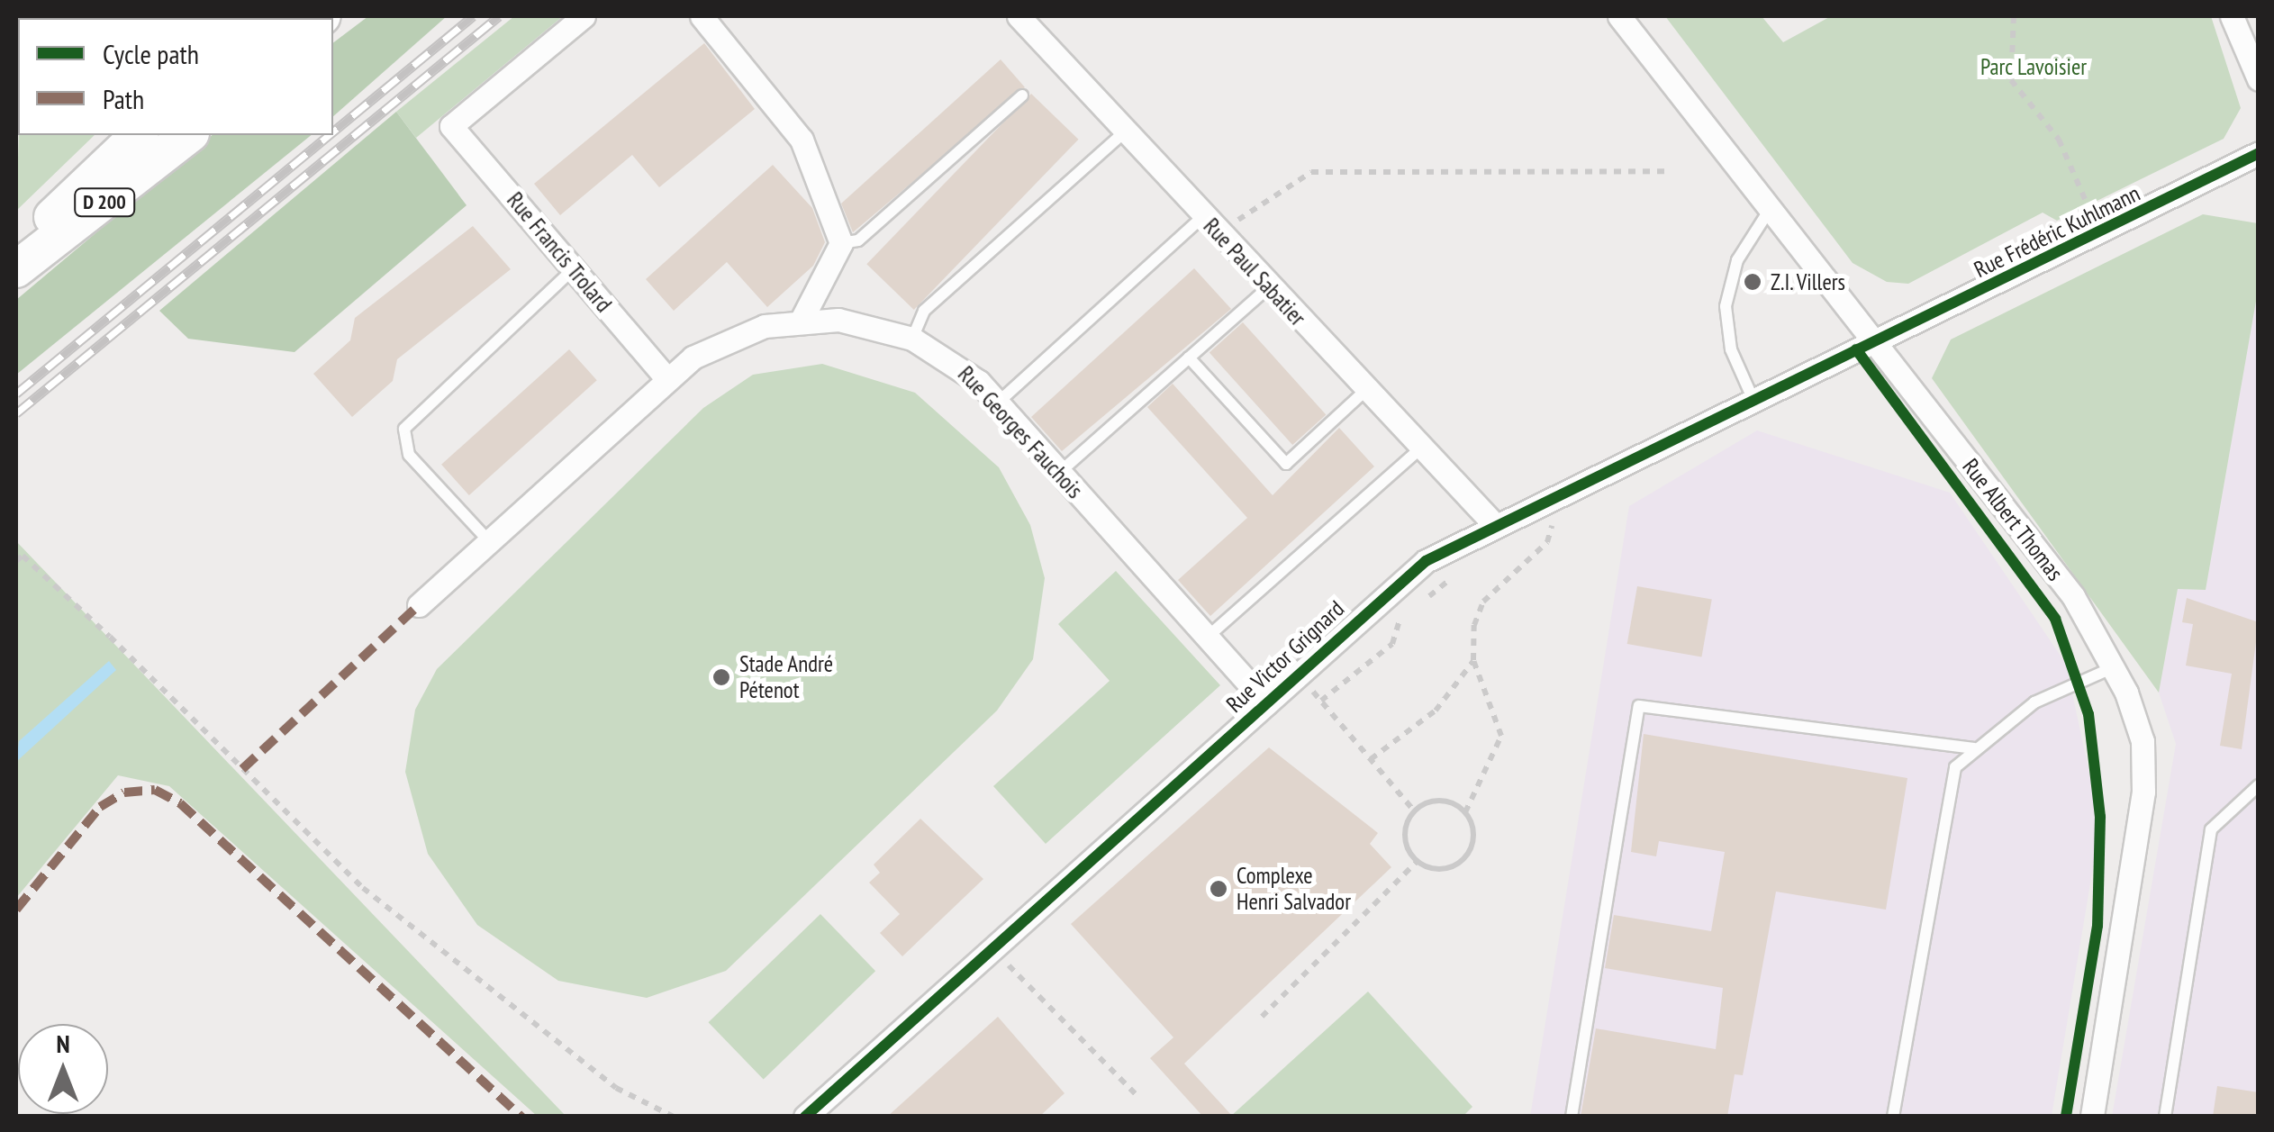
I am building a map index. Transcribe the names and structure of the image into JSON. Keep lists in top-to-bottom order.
{
  "streets": {
    "main road": ["D 200"],
    "street": [
      "Rue Frédéric Kuhlmann",
      "Rue Francis Trolard",
      "Rue Paul Sabatier",
      "Rue Georges Fauchois",
      "Rue Albert Thomas",
      "Rue Victor Grignard"
    ]
  },
  "crossings": [
    ["Rue Frédéric Kuhlmann", "Rue Albert Thomas"],
    ["Rue Frédéric Kuhlmann", "Rue Victor Grignard"],
    ["Rue Francis Trolard", "Rue Georges Fauchois"],
    ["Rue Paul Sabatier", "Rue Victor Grignard"],
    ["Rue Georges Fauchois", "Rue Victor Grignard"],
    ["Rue Albert Thomas", "Rue Victor Grignard"]
  ],
  "parks": ["Parc Lavoisier"],
  "places": ["Z.I. Villers", "Stade André Pétenot", "Complexe Henri Salvador"],
  "legend": ["Cycle path", "Path"],
  "north": "top"
}
